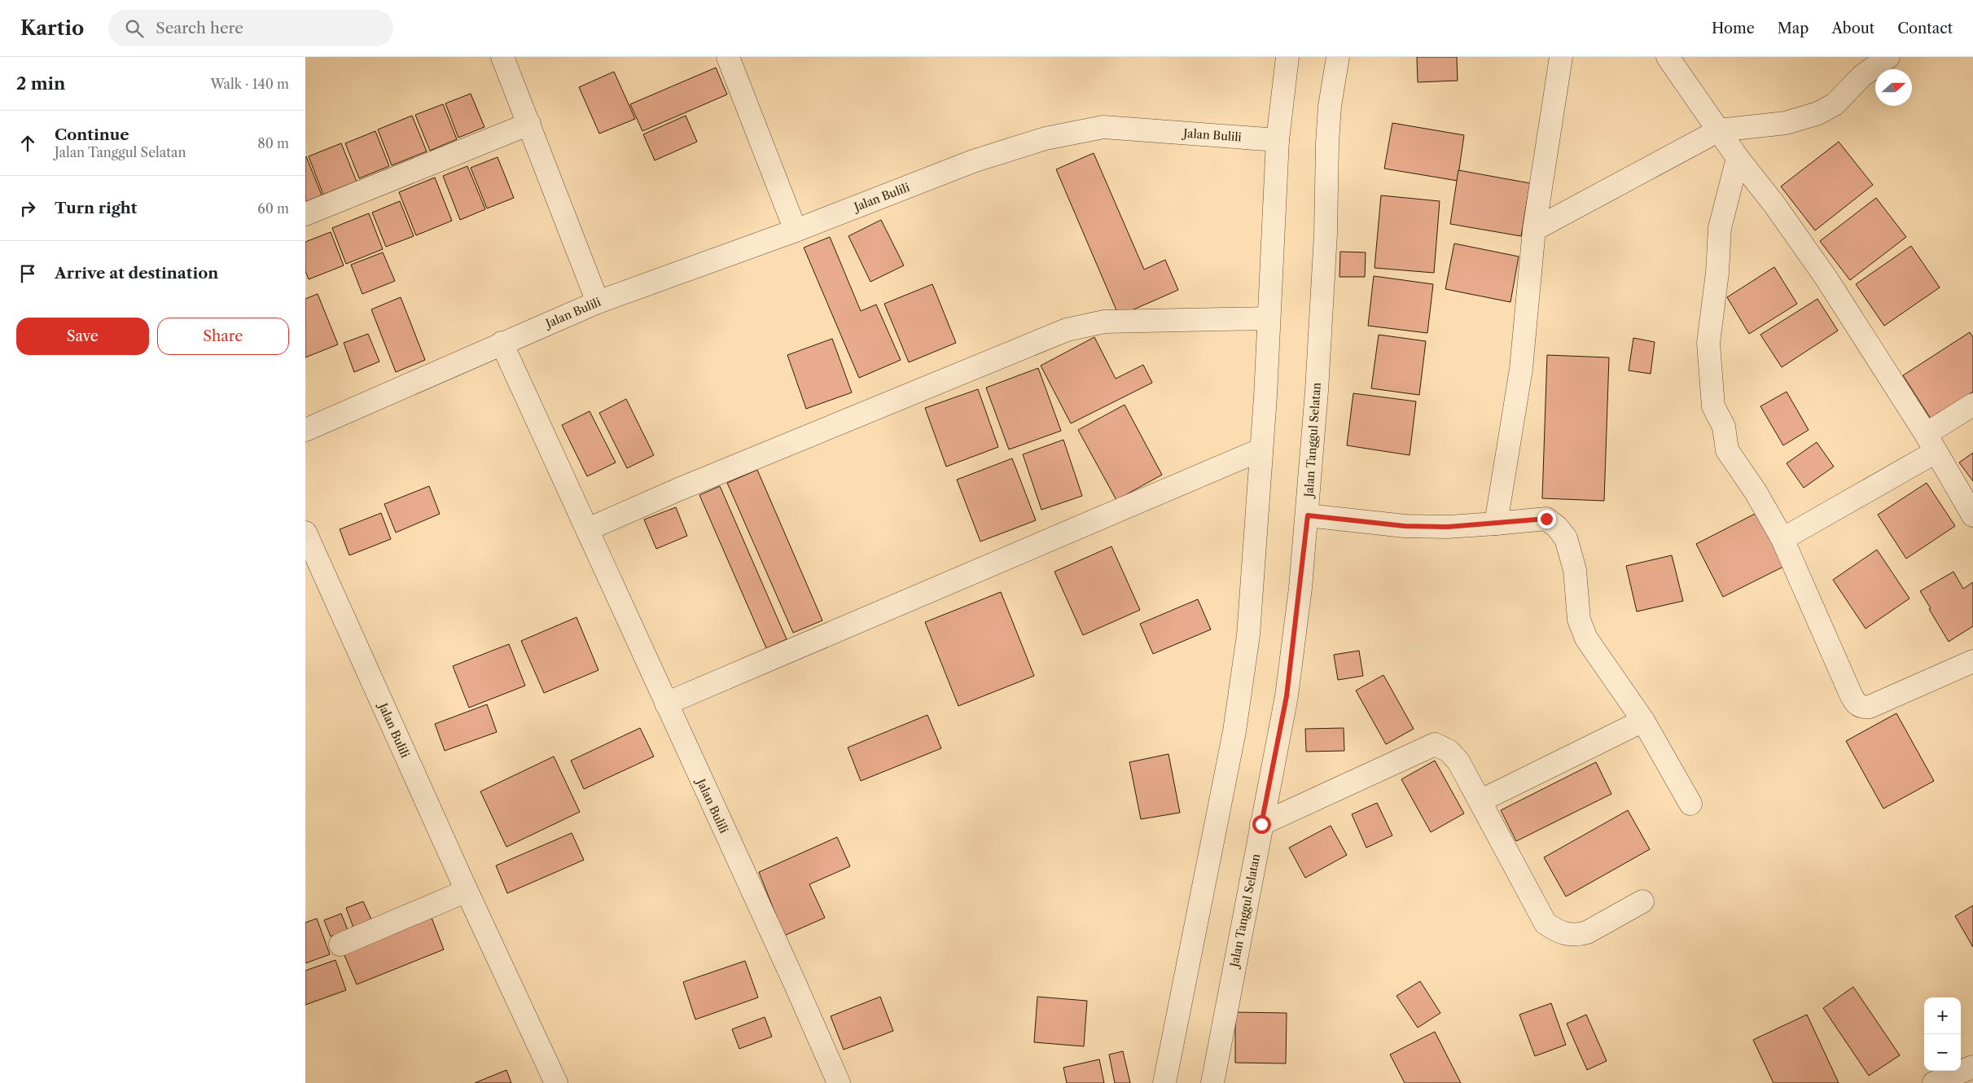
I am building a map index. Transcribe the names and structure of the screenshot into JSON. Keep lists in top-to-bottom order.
{
  "streets": {
    "street": ["Jalan Bulili", "Jalan Tanggul Selatan"]
  },
  "north": "right",
  "page": {
    "header": "Kartio",
    "search": "Search here",
    "nav": [
      "Home",
      "Map",
      "About",
      "Contact"
    ],
    "heading": ["2 min", "Walk · 140 m"],
    "list": [
      ["Continue", "Jalan Tanggul Selatan", "80 m"],
      ["Turn right", "60 m"],
      "Arrive at destination"
    ],
    "buttons": ["Save", "Share"],
    "map_buttons": ["+", "−"]
  }
}
